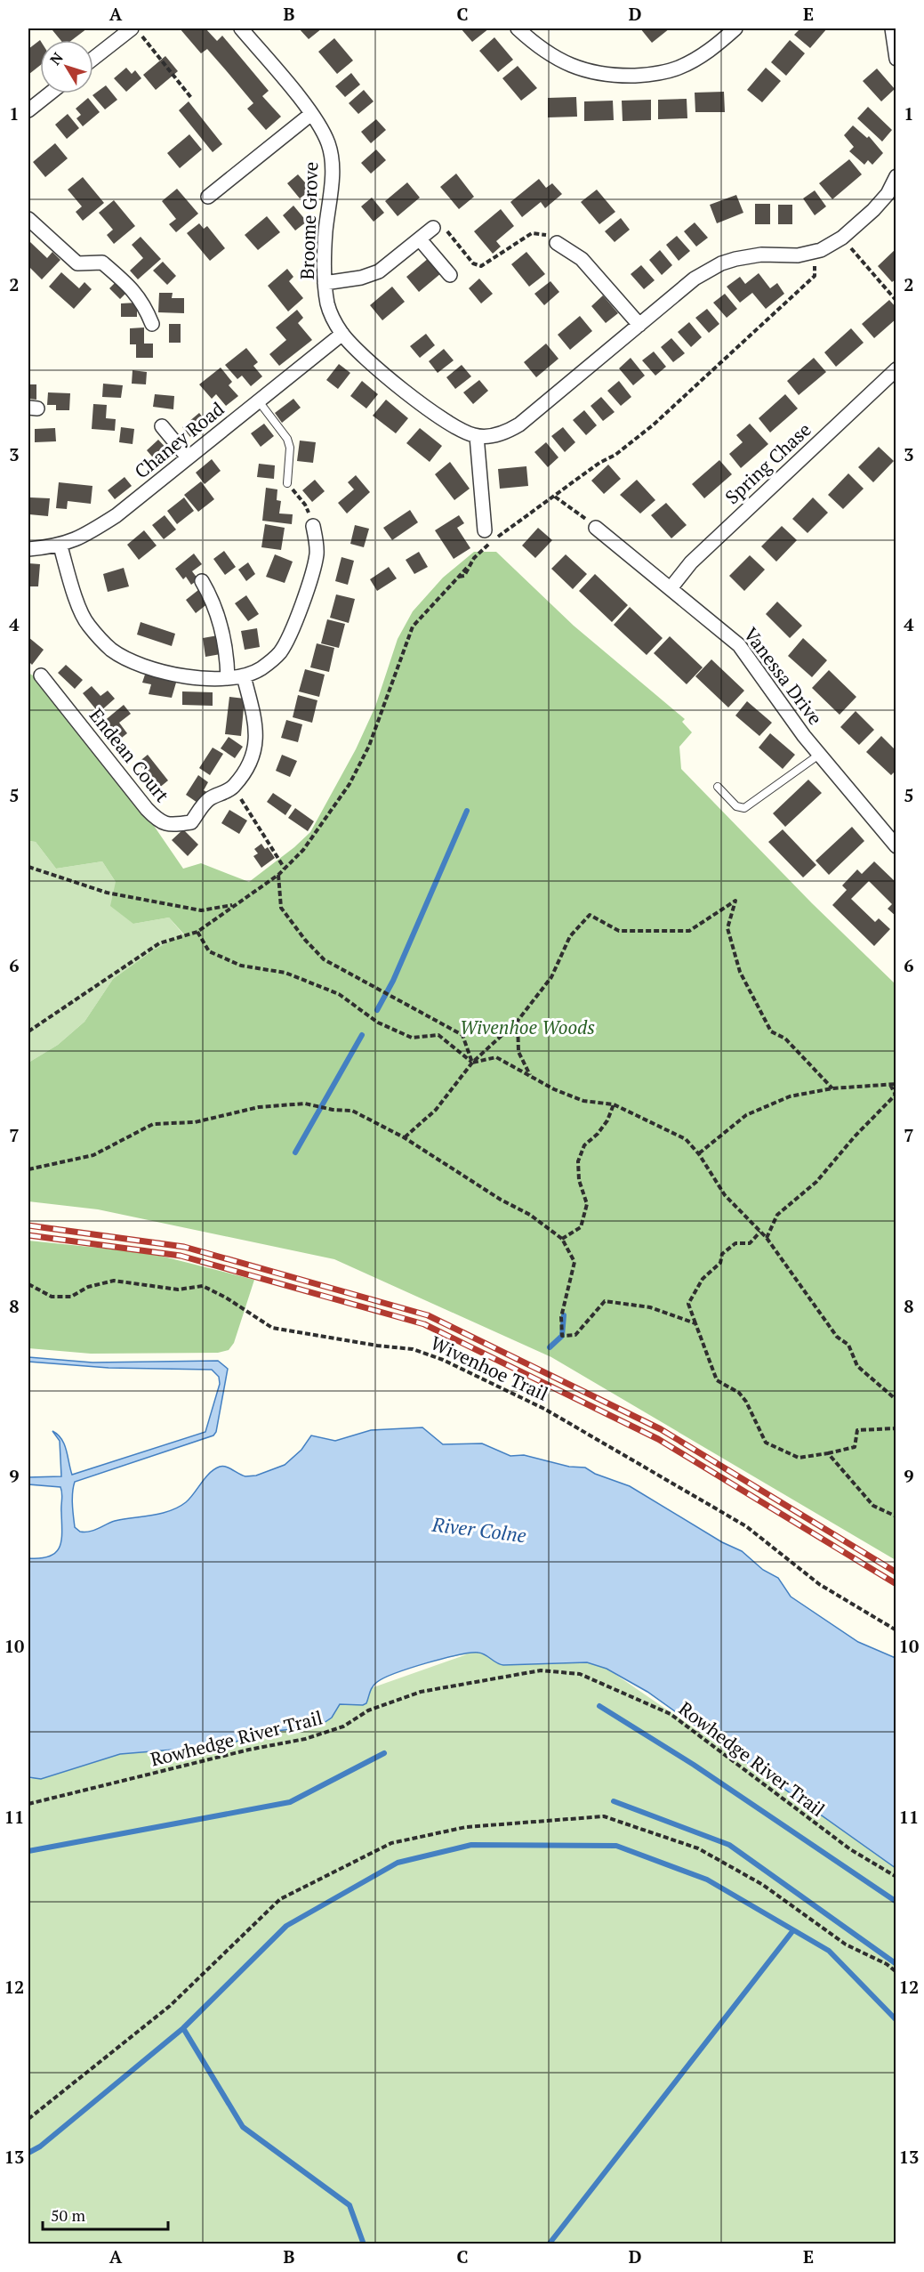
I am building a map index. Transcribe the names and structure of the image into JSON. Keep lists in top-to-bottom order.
{
  "streets": {
    "street": [
      "Broome Grove",
      "Chaney Road",
      "Spring Chase",
      "Vanessa Drive",
      "Endean Court"
    ],
    "path": ["Wivenhoe Trail", "Rowhedge River Trail"]
  },
  "crossings": [
    ["Broome Grove", "Chaney Road"],
    ["Spring Chase", "Vanessa Drive"]
  ],
  "water": ["River Colne"],
  "parks": ["Wivenhoe Woods"],
  "scale_bar": "50 m",
  "north": "top left",
  "grid": {
    "columns": [
      "A",
      "B",
      "C",
      "D",
      "E"
    ],
    "rows": [
      "1",
      "2",
      "3",
      "4",
      "5",
      "6",
      "7",
      "8",
      "9",
      "10",
      "11",
      "12",
      "13"
    ]
  }
}
